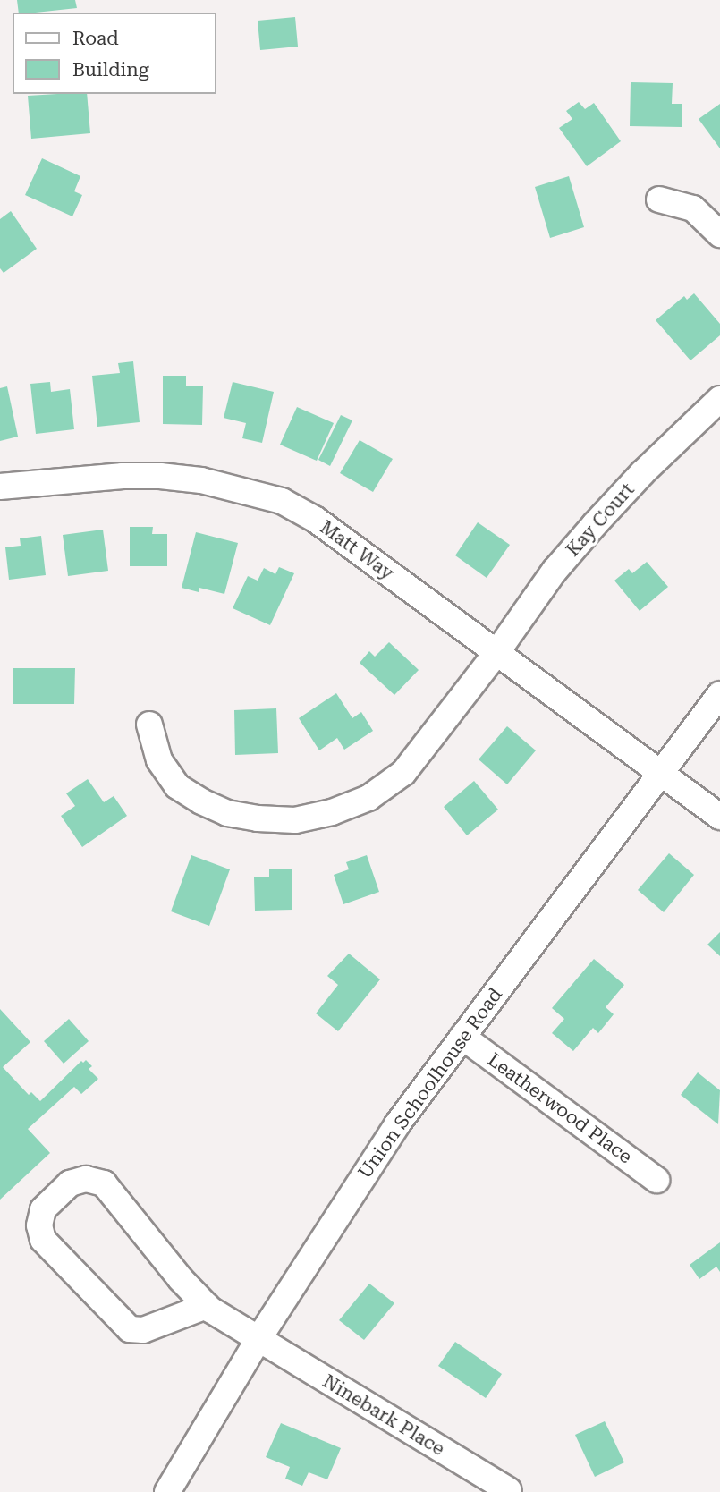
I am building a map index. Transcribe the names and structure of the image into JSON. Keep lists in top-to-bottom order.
{
  "streets": {
    "street": [
      "Kay Court",
      "Matt Way",
      "Union Schoolhouse Road",
      "Leatherwood Place",
      "Ninebark Place"
    ]
  },
  "crossings": [
    ["Kay Court", "Matt Way"],
    ["Matt Way", "Union Schoolhouse Road"],
    ["Union Schoolhouse Road", "Leatherwood Place"],
    ["Union Schoolhouse Road", "Ninebark Place"]
  ],
  "legend": ["Road", "Building"]
}
